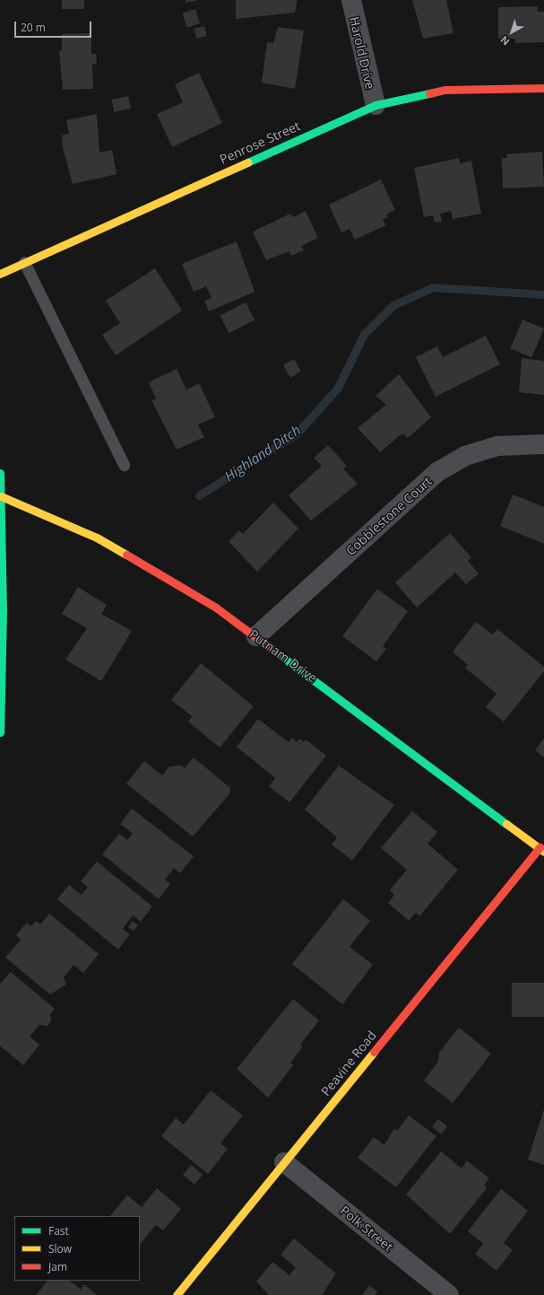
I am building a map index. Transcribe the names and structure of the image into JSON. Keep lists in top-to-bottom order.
{
  "streets": {
    "street": [
      "Harold Drive",
      "Penrose Street",
      "Cobblestone Court",
      "Putnam Drive",
      "Peavine Road",
      "Polk Street"
    ]
  },
  "crossings": [
    ["Harold Drive", "Penrose Street"],
    ["Cobblestone Court", "Putnam Drive"],
    ["Putnam Drive", "Peavine Road"],
    ["Peavine Road", "Polk Street"]
  ],
  "water": ["Highland Ditch"],
  "legend": ["Fast", "Slow", "Jam"],
  "scale_bar": "20 m",
  "north": "bottom left"
}
